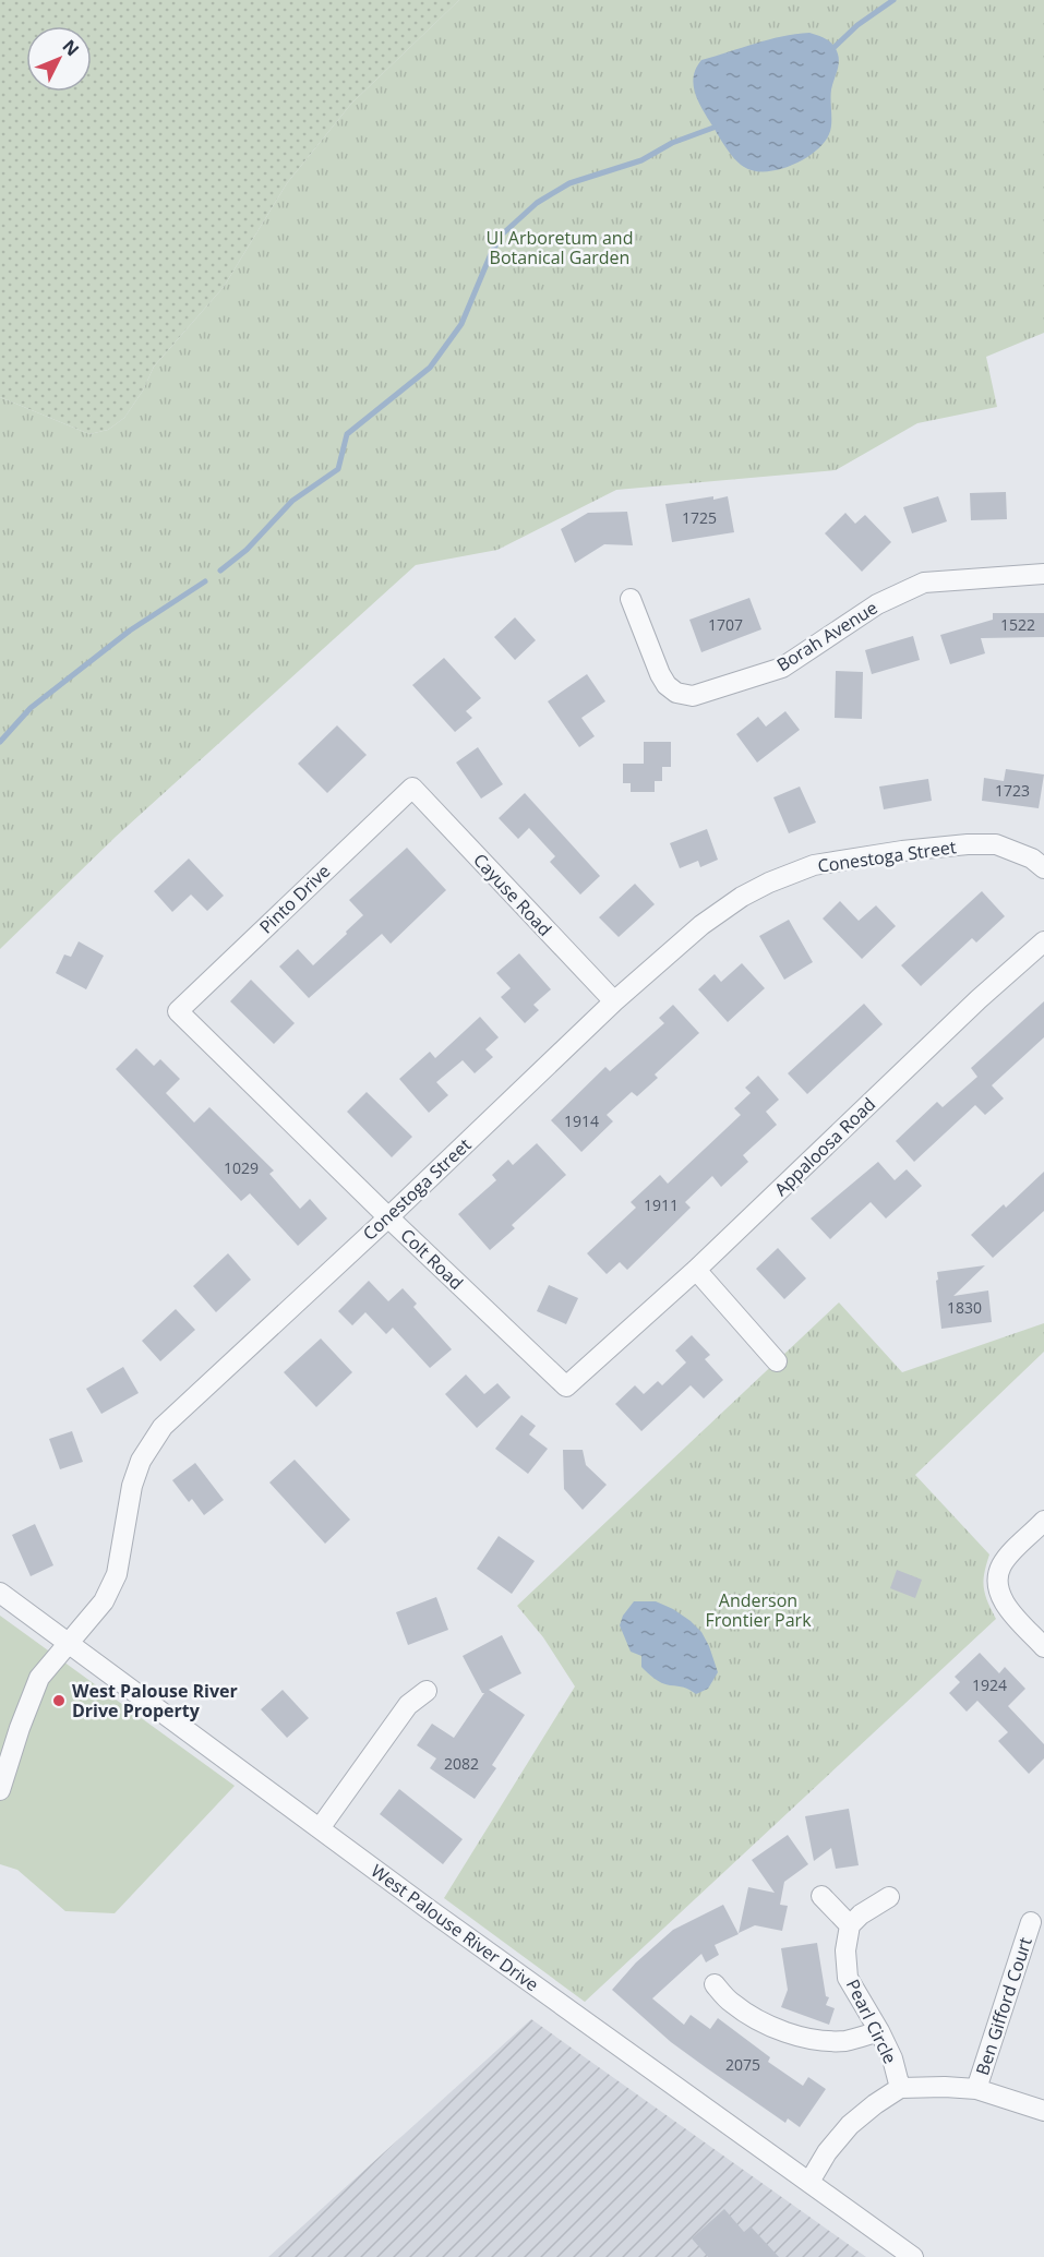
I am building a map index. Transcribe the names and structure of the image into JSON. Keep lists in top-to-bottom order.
{
  "streets": {
    "street": [
      "Borah Avenue",
      "Conestoga Street",
      "Cayuse Road",
      "Pinto Drive",
      "Appaloosa Road",
      "Colt Road",
      "West Palouse River Drive",
      "Ben Gifford Court",
      "Pearl Circle"
    ]
  },
  "crossings": [
    ["Conestoga Street", "Cayuse Road"],
    ["Conestoga Street", "Colt Road"],
    ["Conestoga Street", "West Palouse River Drive"],
    ["Cayuse Road", "Pinto Drive"],
    ["Pinto Drive", "Colt Road"],
    ["Appaloosa Road", "Colt Road"]
  ],
  "parks": ["UI Arboretum and Botanical Garden", "Anderson Frontier Park"],
  "places": ["West Palouse River Drive Property"],
  "house_numbers": [
    "1725",
    "1707",
    "1522",
    "1723",
    "1914",
    "1029",
    "1911",
    "1830",
    "1924",
    "2082",
    "2075"
  ],
  "north": "top right"
}
